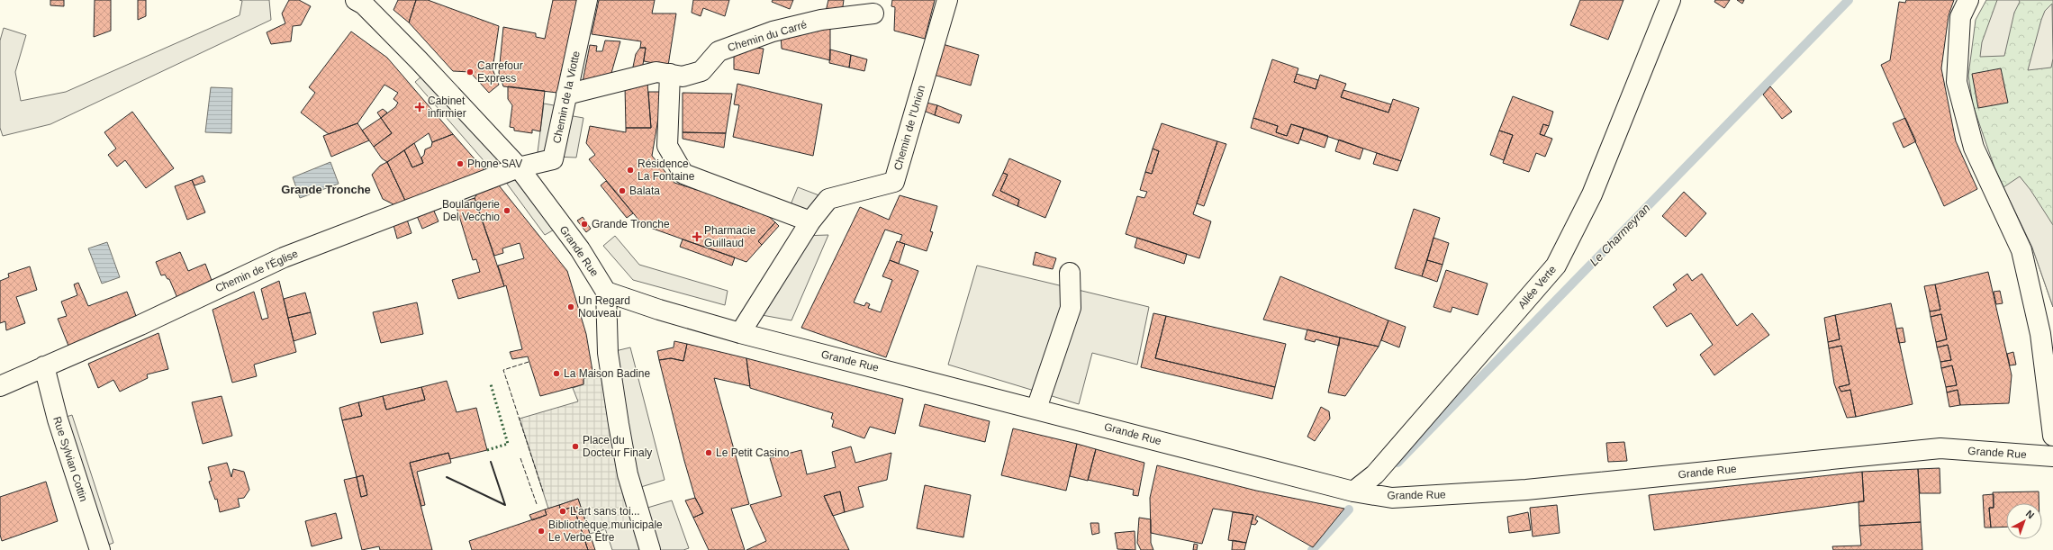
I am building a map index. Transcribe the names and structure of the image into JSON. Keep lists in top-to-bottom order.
{
  "streets": {
    "street": [
      "Chemin du Carré",
      "Chemin de la Viotte",
      "Chemin de l'Union",
      "Grande Rue",
      "Chemin de l'Église",
      "Allée Verte",
      "Rue Sylvian Cottin"
    ]
  },
  "crossings": [
    ["Chemin du Carré", "Chemin de la Viotte"],
    ["Chemin de la Viotte", "Grande Rue"],
    ["Chemin de la Viotte", "Chemin de l'Église"],
    ["Chemin de l'Union", "Grande Rue"],
    ["Grande Rue", "Chemin de l'Église"],
    ["Grande Rue", "Allée Verte"],
    ["Chemin de l'Église", "Rue Sylvian Cottin"]
  ],
  "districts": ["Grande Tronche"],
  "water": ["Le Charmeyran"],
  "places": {
    "other": [
      "Carrefour Express",
      "Phone SAV",
      "Résidence La Fontaine",
      "Balata",
      "Boulangerie Del Vecchio",
      "Grande Tronche",
      "Un Regard Nouveau",
      "La Maison Badine",
      "Place du Docteur Finaly",
      "Le Petit Casino",
      "L'art sans toi...",
      "Bibliothèque municipale Le Verbe Être"
    ],
    "health": ["Cabinet infirmier", "Pharmacie Guillaud"]
  },
  "north": "top right"
}
